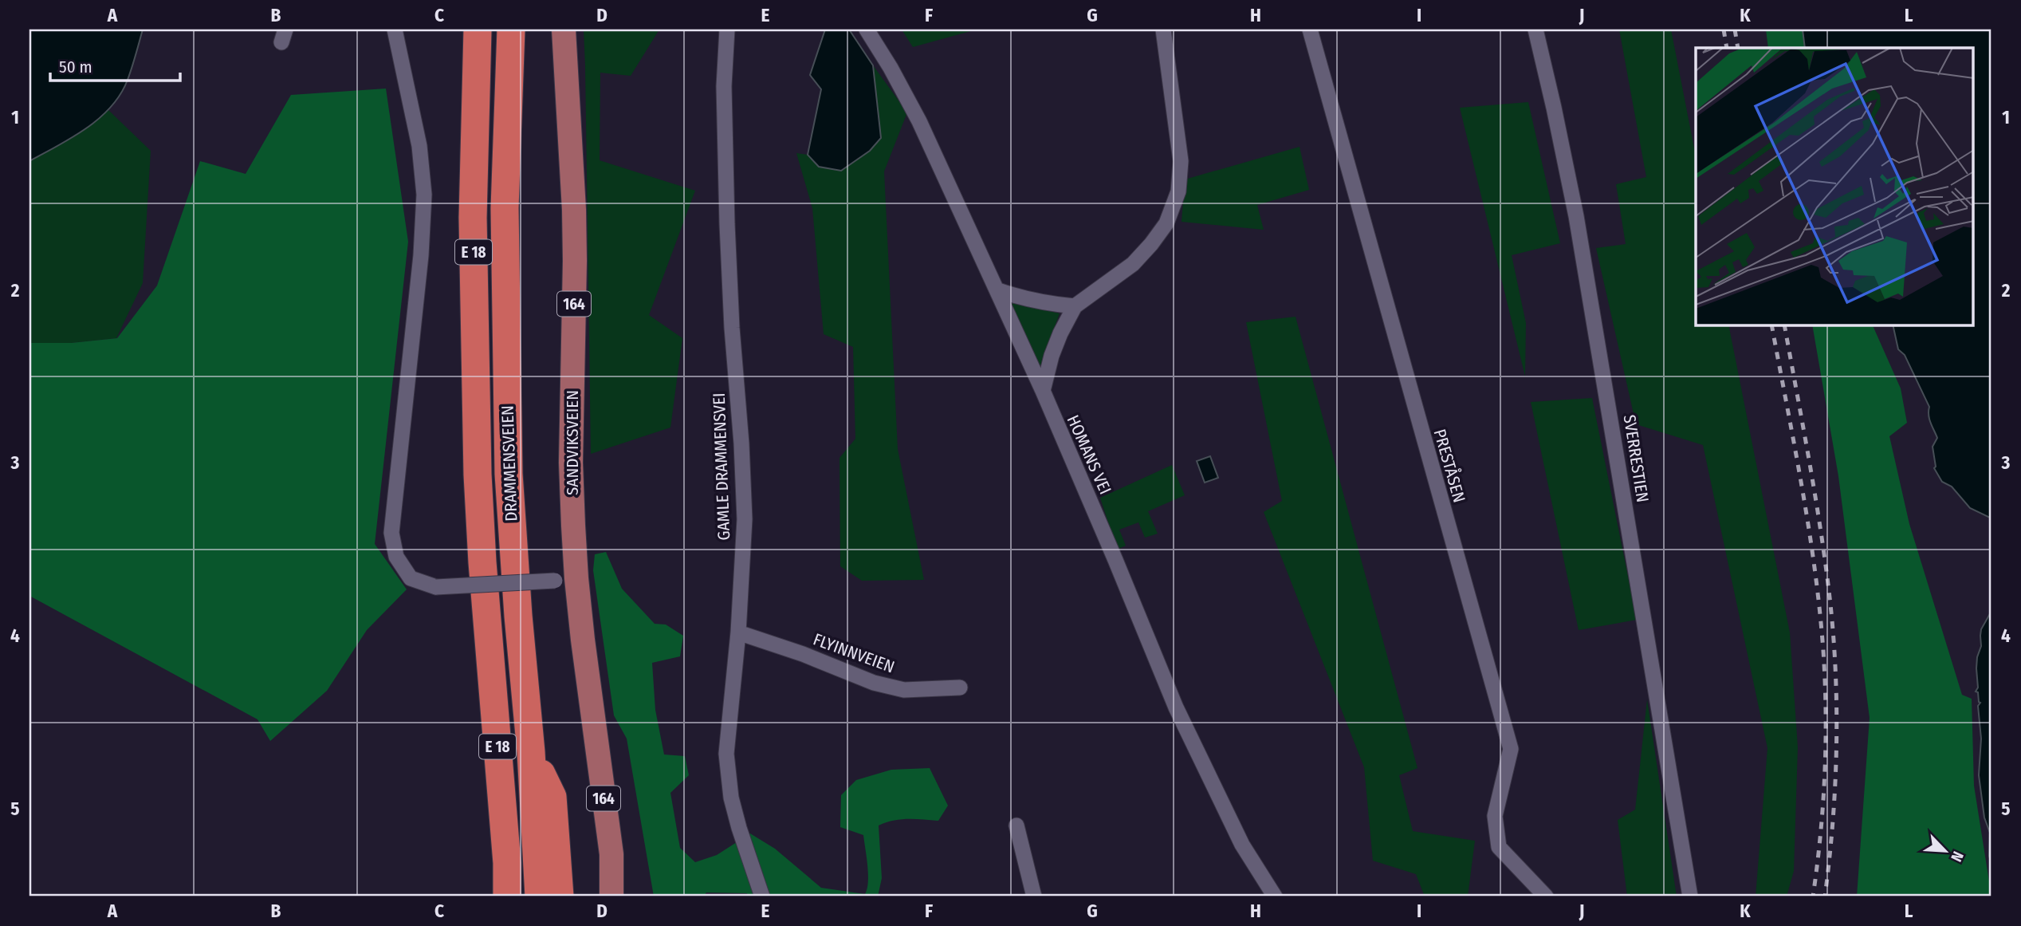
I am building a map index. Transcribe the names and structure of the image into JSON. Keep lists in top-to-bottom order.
{
  "streets": {
    "highway": ["E 18", "DRAMMENSVEIEN"],
    "main road": ["164", "SANDVIKSVEIEN"],
    "street": [
      "HOMANS VEI",
      "SVERRESTIEN",
      "PRESTÅSEN",
      "GAMLE DRAMMENSVEI",
      "FLYINNVEIEN"
    ]
  },
  "crossings": [
    ["E 18", "DRAMMENSVEIEN"],
    ["GAMLE DRAMMENSVEI", "FLYINNVEIEN"]
  ],
  "scale_bar": "50 m",
  "north": "bottom right",
  "grid": {
    "columns": [
      "A",
      "B",
      "C",
      "D",
      "E",
      "F",
      "G",
      "H",
      "I",
      "J",
      "K",
      "L"
    ],
    "rows": [
      "1",
      "2",
      "3",
      "4",
      "5"
    ]
  }
}
